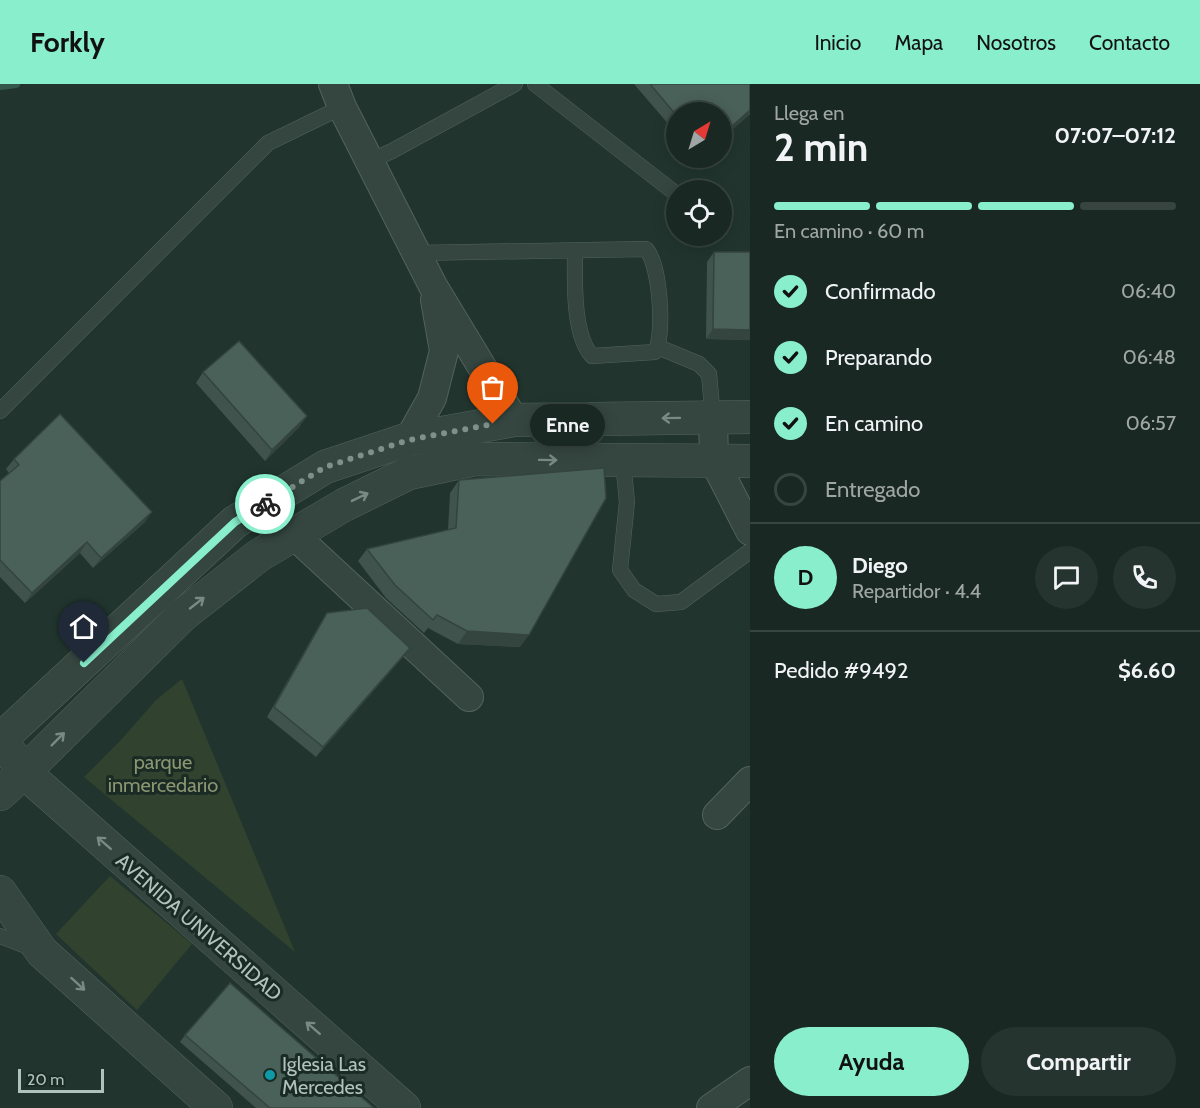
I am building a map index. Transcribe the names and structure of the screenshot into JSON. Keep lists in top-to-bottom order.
{
  "streets": {
    "street": ["AVENIDA UNIVERSIDAD"]
  },
  "parks": ["parque inmercedario"],
  "places": ["Enne", "Iglesia Las Mercedes"],
  "scale_bar": "20 m",
  "north": "top right",
  "page": {
    "header": "Forkly",
    "nav": [
      "Inicio",
      "Mapa",
      "Nosotros",
      "Contacto"
    ],
    "heading": ["2 min", "Llega en", "07:07–07:12"],
    "panel": [
      "Diego",
      "Repartidor · 4.4",
      "Pedido #9492",
      "$6.60"
    ],
    "bar": "En camino · 60 m",
    "list": [
      ["Confirmado", "06:40"],
      ["Preparando", "06:48"],
      ["En camino", "06:57"],
      "Entregado"
    ],
    "bubble": "Enne",
    "round": "D",
    "buttons": ["Ayuda", "Compartir"],
    "scale": "20 m"
  }
}
